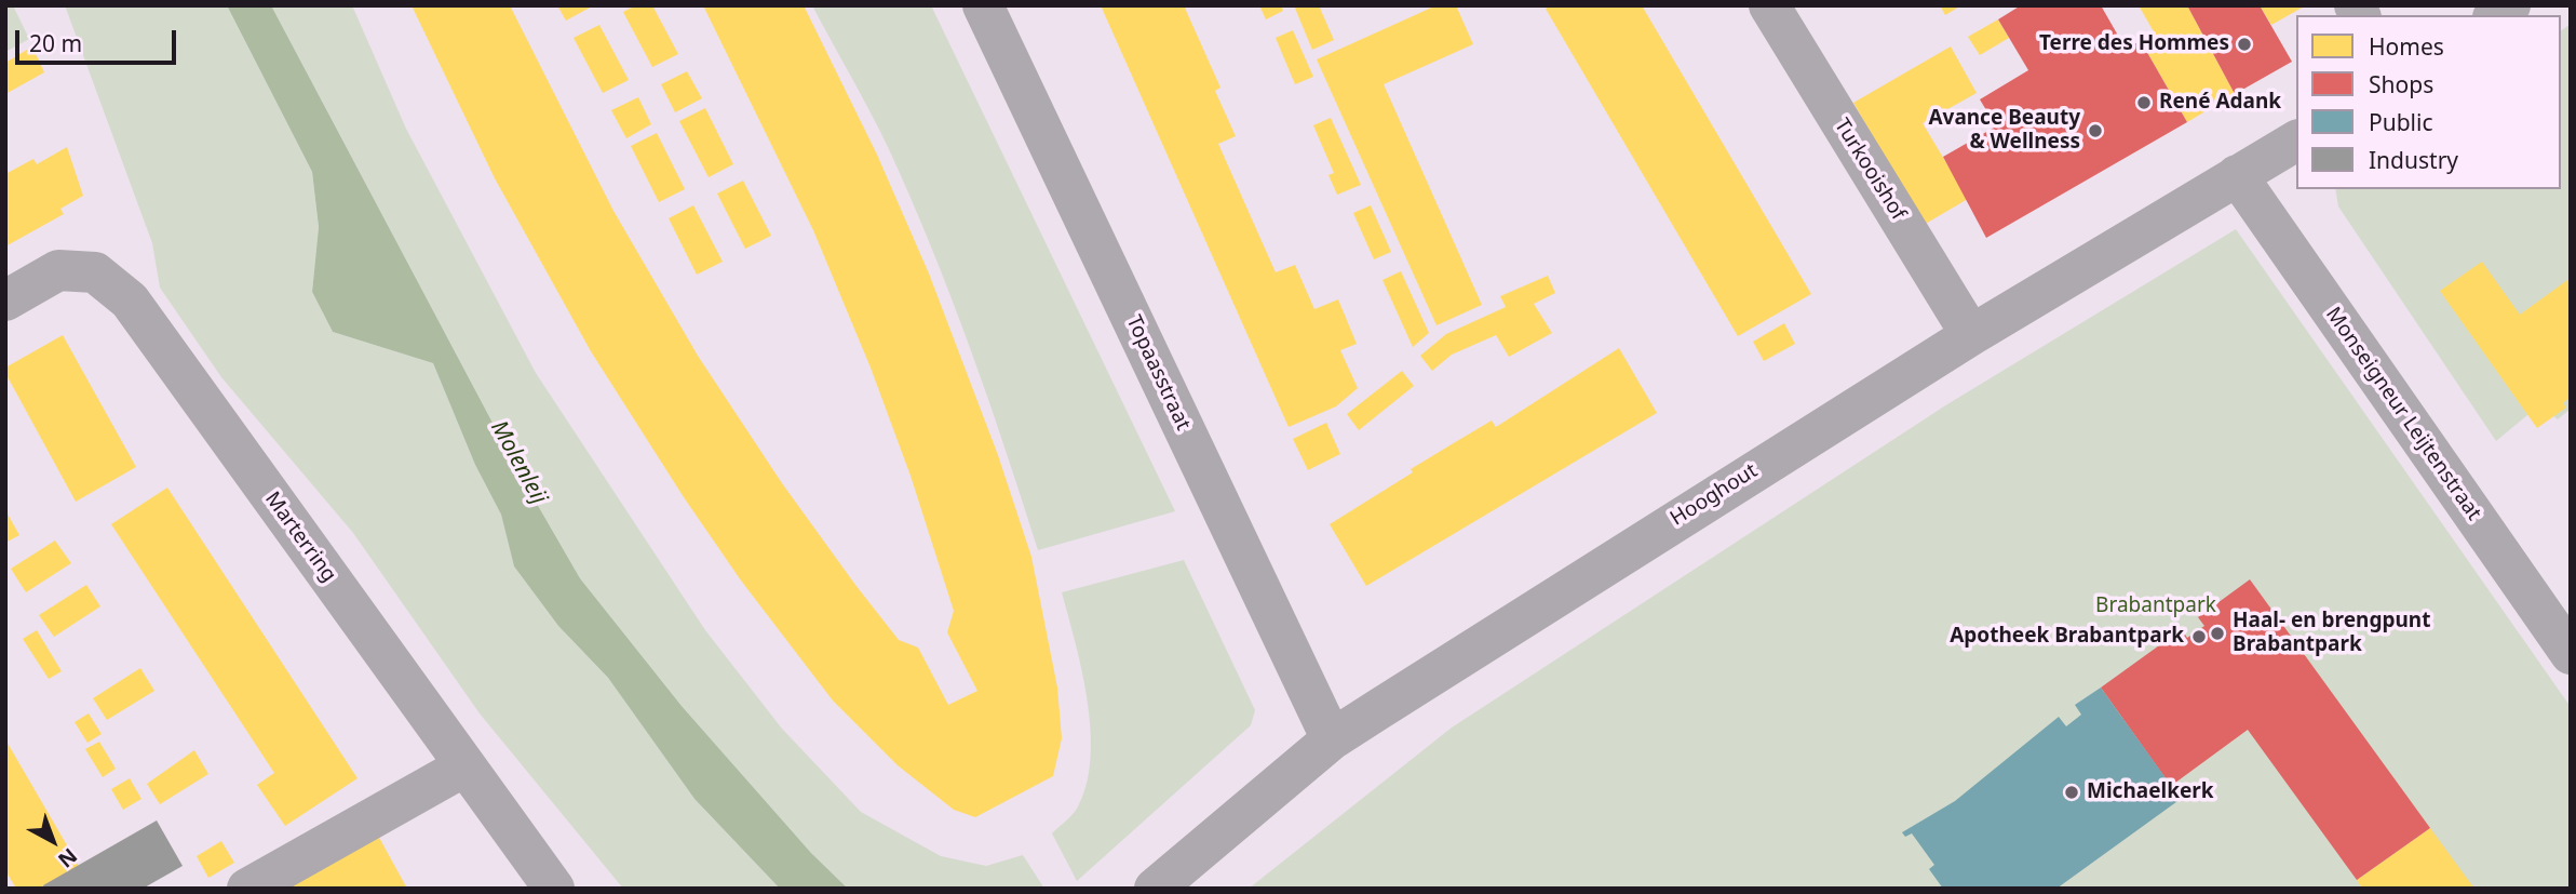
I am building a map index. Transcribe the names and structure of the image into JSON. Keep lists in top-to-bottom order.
{
  "streets": {
    "street": [
      "Turkooishof",
      "Topaasstraat",
      "Monseigneur Leijtenstraat",
      "Hooghout",
      "Marterring"
    ]
  },
  "crossings": [
    ["Turkooishof", "Hooghout"],
    ["Topaasstraat", "Hooghout"],
    ["Monseigneur Leijtenstraat", "Hooghout"]
  ],
  "water": ["Molenleij"],
  "parks": ["Brabantpark"],
  "places": [
    "Terre des Hommes",
    "René Adank",
    "Avance Beauty & Wellness",
    "Haal- en brengpunt Brabantpark",
    "Apotheek Brabantpark",
    "Michaelkerk"
  ],
  "legend": [
    "Homes",
    "Shops",
    "Public",
    "Industry"
  ],
  "scale_bar": "20 m",
  "north": "bottom right"
}
